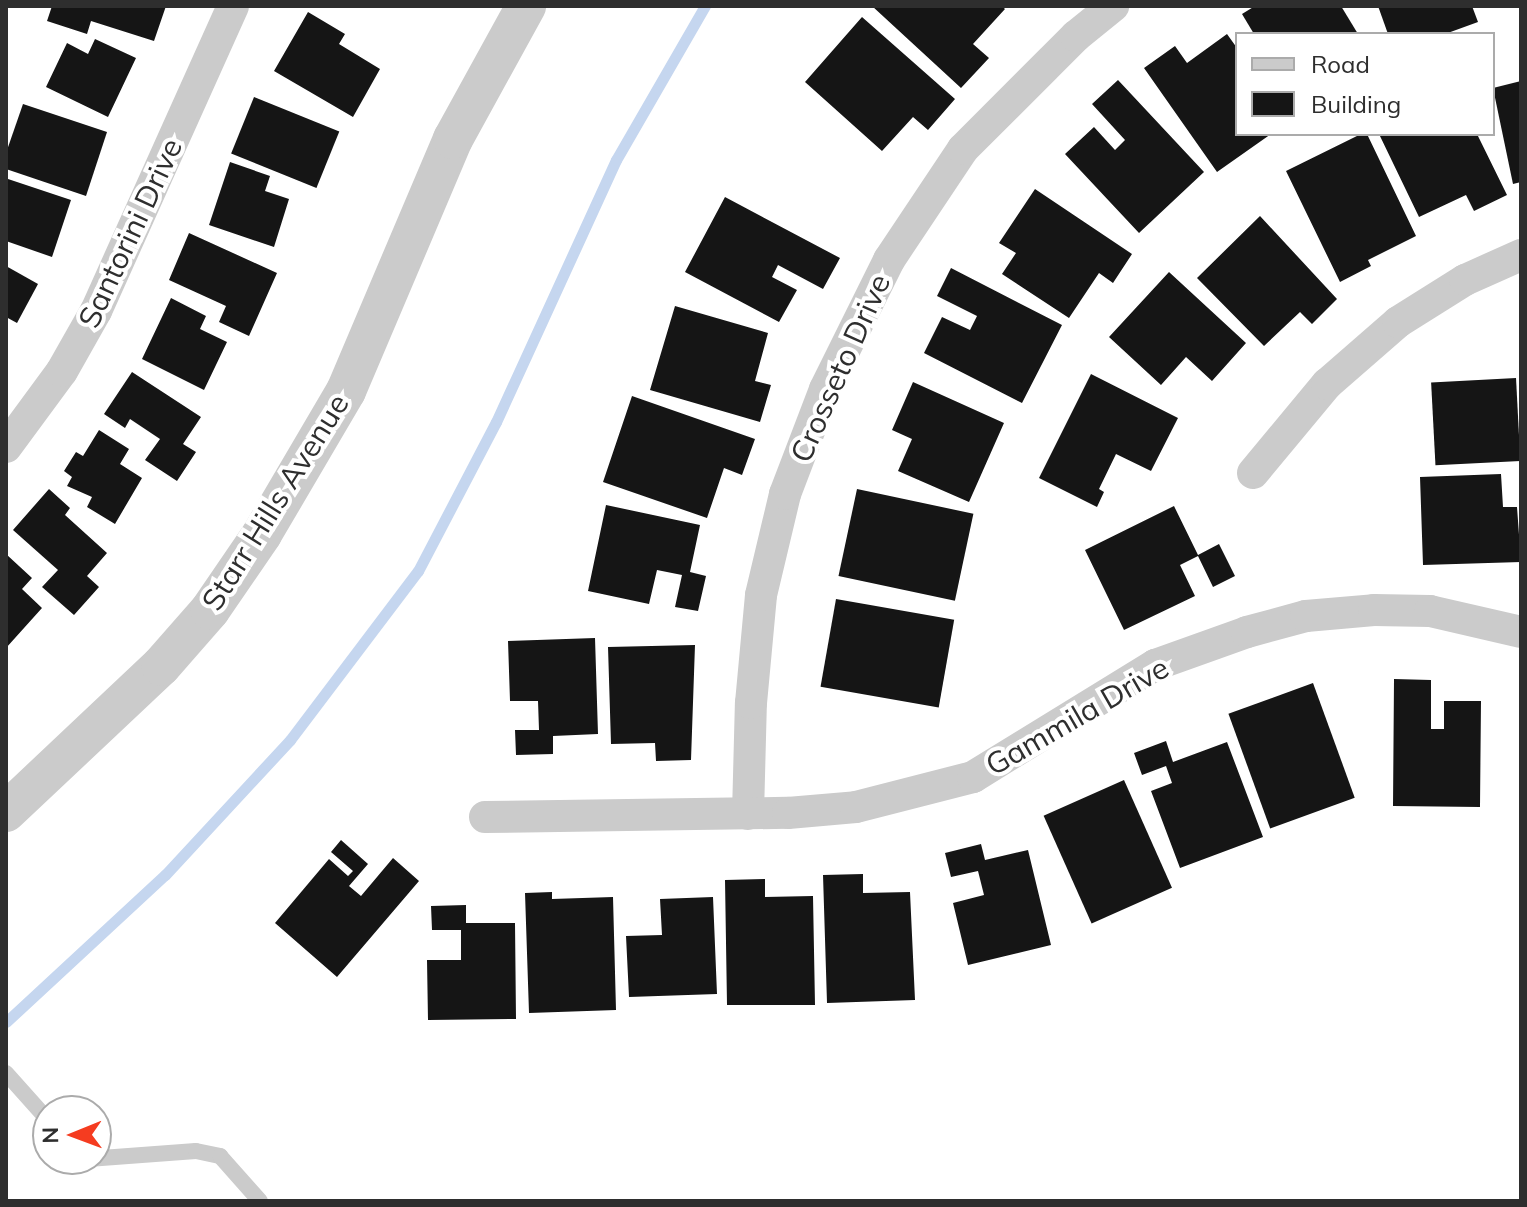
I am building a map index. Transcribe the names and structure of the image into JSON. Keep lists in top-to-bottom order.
{
  "streets": {
    "street": [
      "Santorini Drive",
      "Crosseto Drive",
      "Starr Hills Avenue",
      "Gammila Drive"
    ]
  },
  "crossings": [
    ["Crosseto Drive", "Gammila Drive"]
  ],
  "legend": ["Road", "Building"],
  "north": "left"
}
